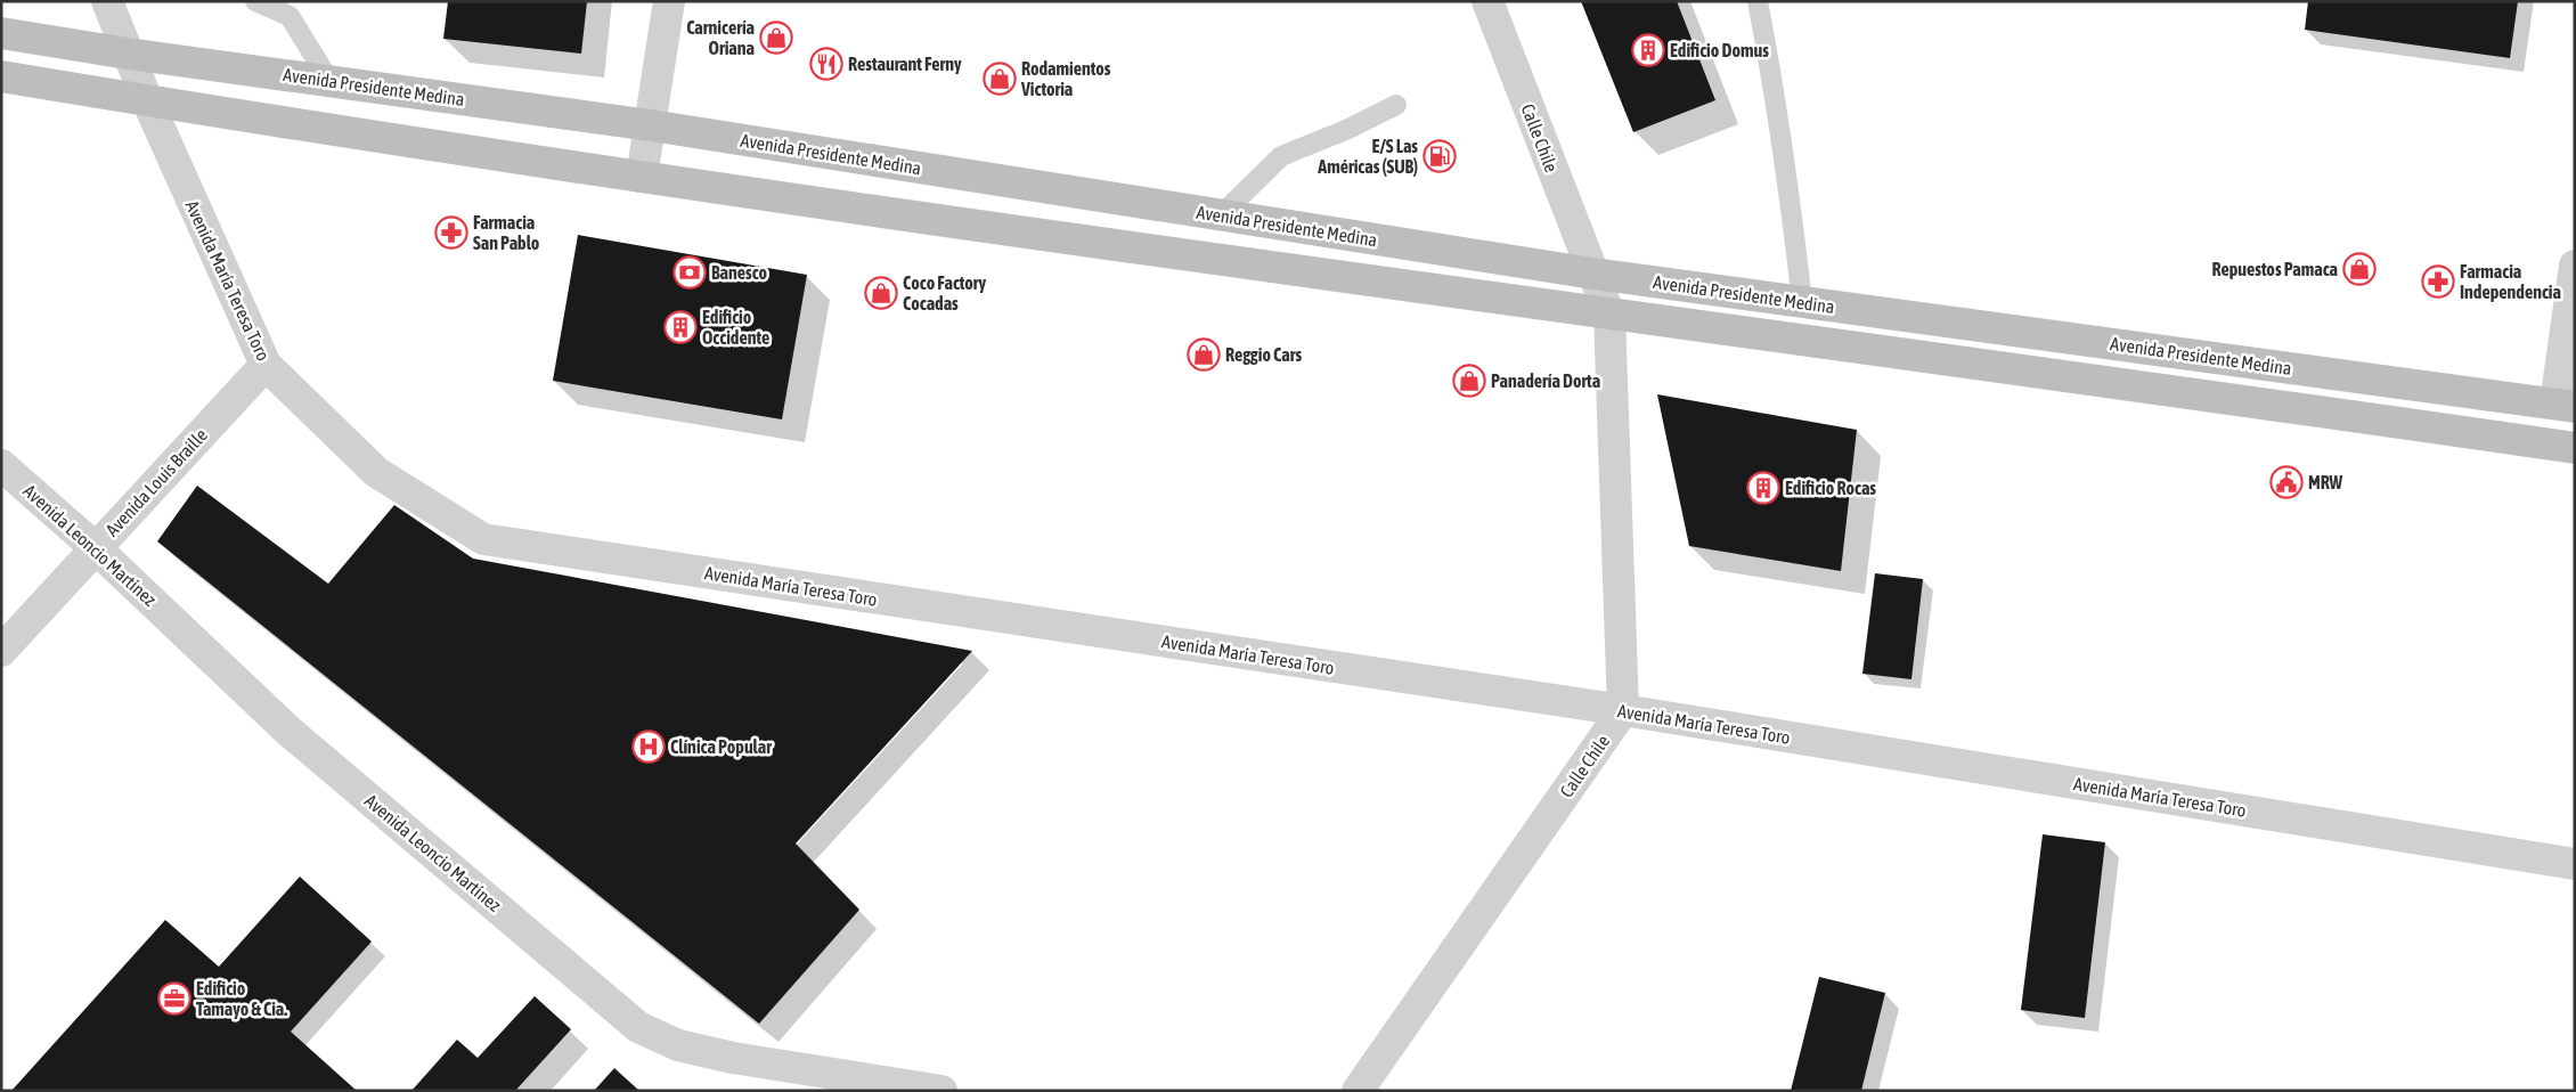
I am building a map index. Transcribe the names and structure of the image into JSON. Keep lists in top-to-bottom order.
{
  "streets": {
    "street": [
      "Avenida Presidente Medina",
      "Calle Chile",
      "Avenida María Teresa Toro",
      "Avenida Louis Braille",
      "Avenida Leoncio Martínez"
    ]
  },
  "crossings": [
    ["Avenida Presidente Medina", "Calle Chile"],
    ["Avenida Presidente Medina", "Avenida María Teresa Toro"],
    ["Calle Chile", "Avenida María Teresa Toro"],
    ["Avenida María Teresa Toro", "Avenida Louis Braille"],
    ["Avenida Louis Braille", "Avenida Leoncio Martínez"]
  ],
  "places": {
    "shop": [
      "Carnicería Oriana",
      "Rodamientos Victoria",
      "Repuestos Pamaca",
      "Coco Factory Cocadas",
      "Reggio Cars",
      "Panadería Dorta"
    ],
    "building": ["Edificio Domus", "Edificio Occidente", "Edificio Rocas"],
    "restaurant": ["Restaurant Ferny"],
    "fuel station": ["E/S Las Américas (SUB)"],
    "pharmacy": ["Farmacia San Pablo", "Farmacia Independencia"],
    "bank": ["Banesco"],
    "public building": ["MRW"],
    "hospital": ["Clínica Popular"],
    "office": ["Edificio Tamayo & Cia."]
  }
}
